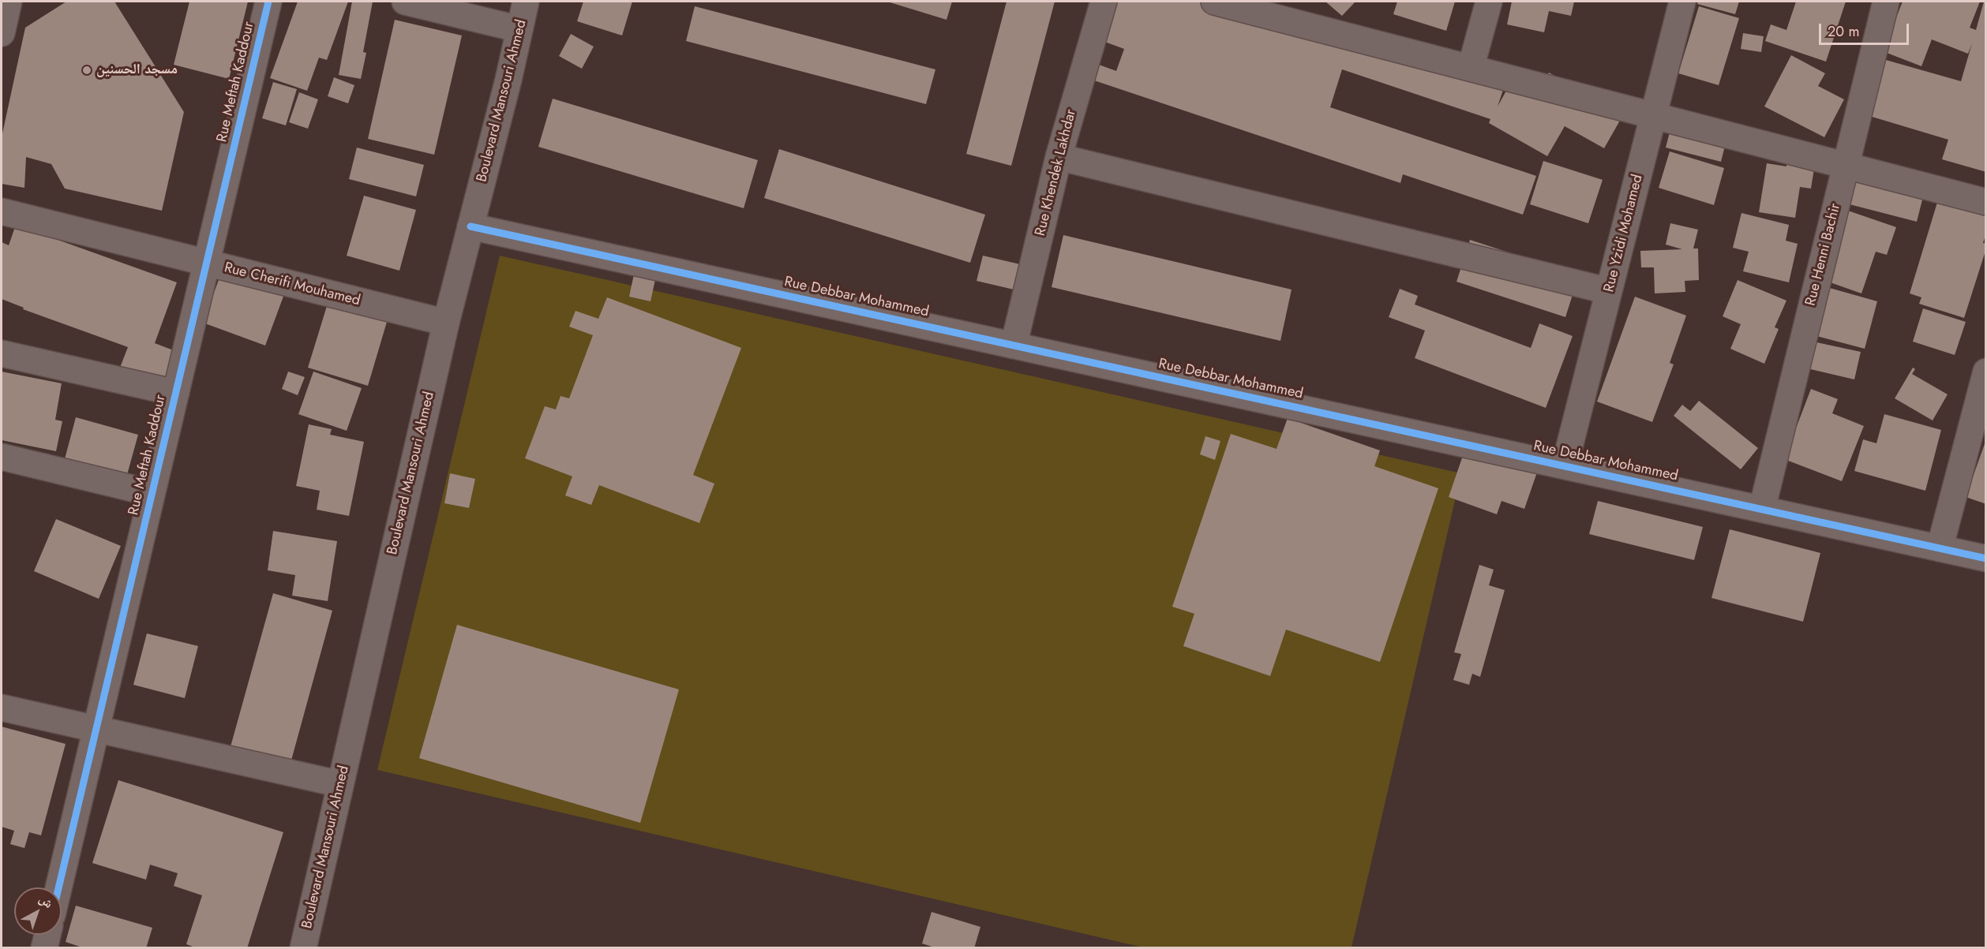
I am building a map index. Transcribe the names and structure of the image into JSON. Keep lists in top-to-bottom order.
{
  "streets": {
    "street": [
      "Rue Meftah Kaddour",
      "Boulevard Mansouri Ahmed",
      "Rue Khendek Lakhdar",
      "Rue Yzidi Mohamed",
      "Rue Henni Bachir",
      "Rue Cherifi Mouhamed",
      "Rue Debbar Mohammed"
    ]
  },
  "crossings": [
    ["Rue Meftah Kaddour", "Rue Cherifi Mouhamed"],
    ["Boulevard Mansouri Ahmed", "Rue Cherifi Mouhamed"],
    ["Boulevard Mansouri Ahmed", "Rue Debbar Mohammed"],
    ["Rue Khendek Lakhdar", "Rue Debbar Mohammed"],
    ["Rue Yzidi Mohamed", "Rue Debbar Mohammed"],
    ["Rue Henni Bachir", "Rue Debbar Mohammed"]
  ],
  "places": ["مسجد الحسنين"],
  "scale_bar": "20 m",
  "north": "top right"
}
